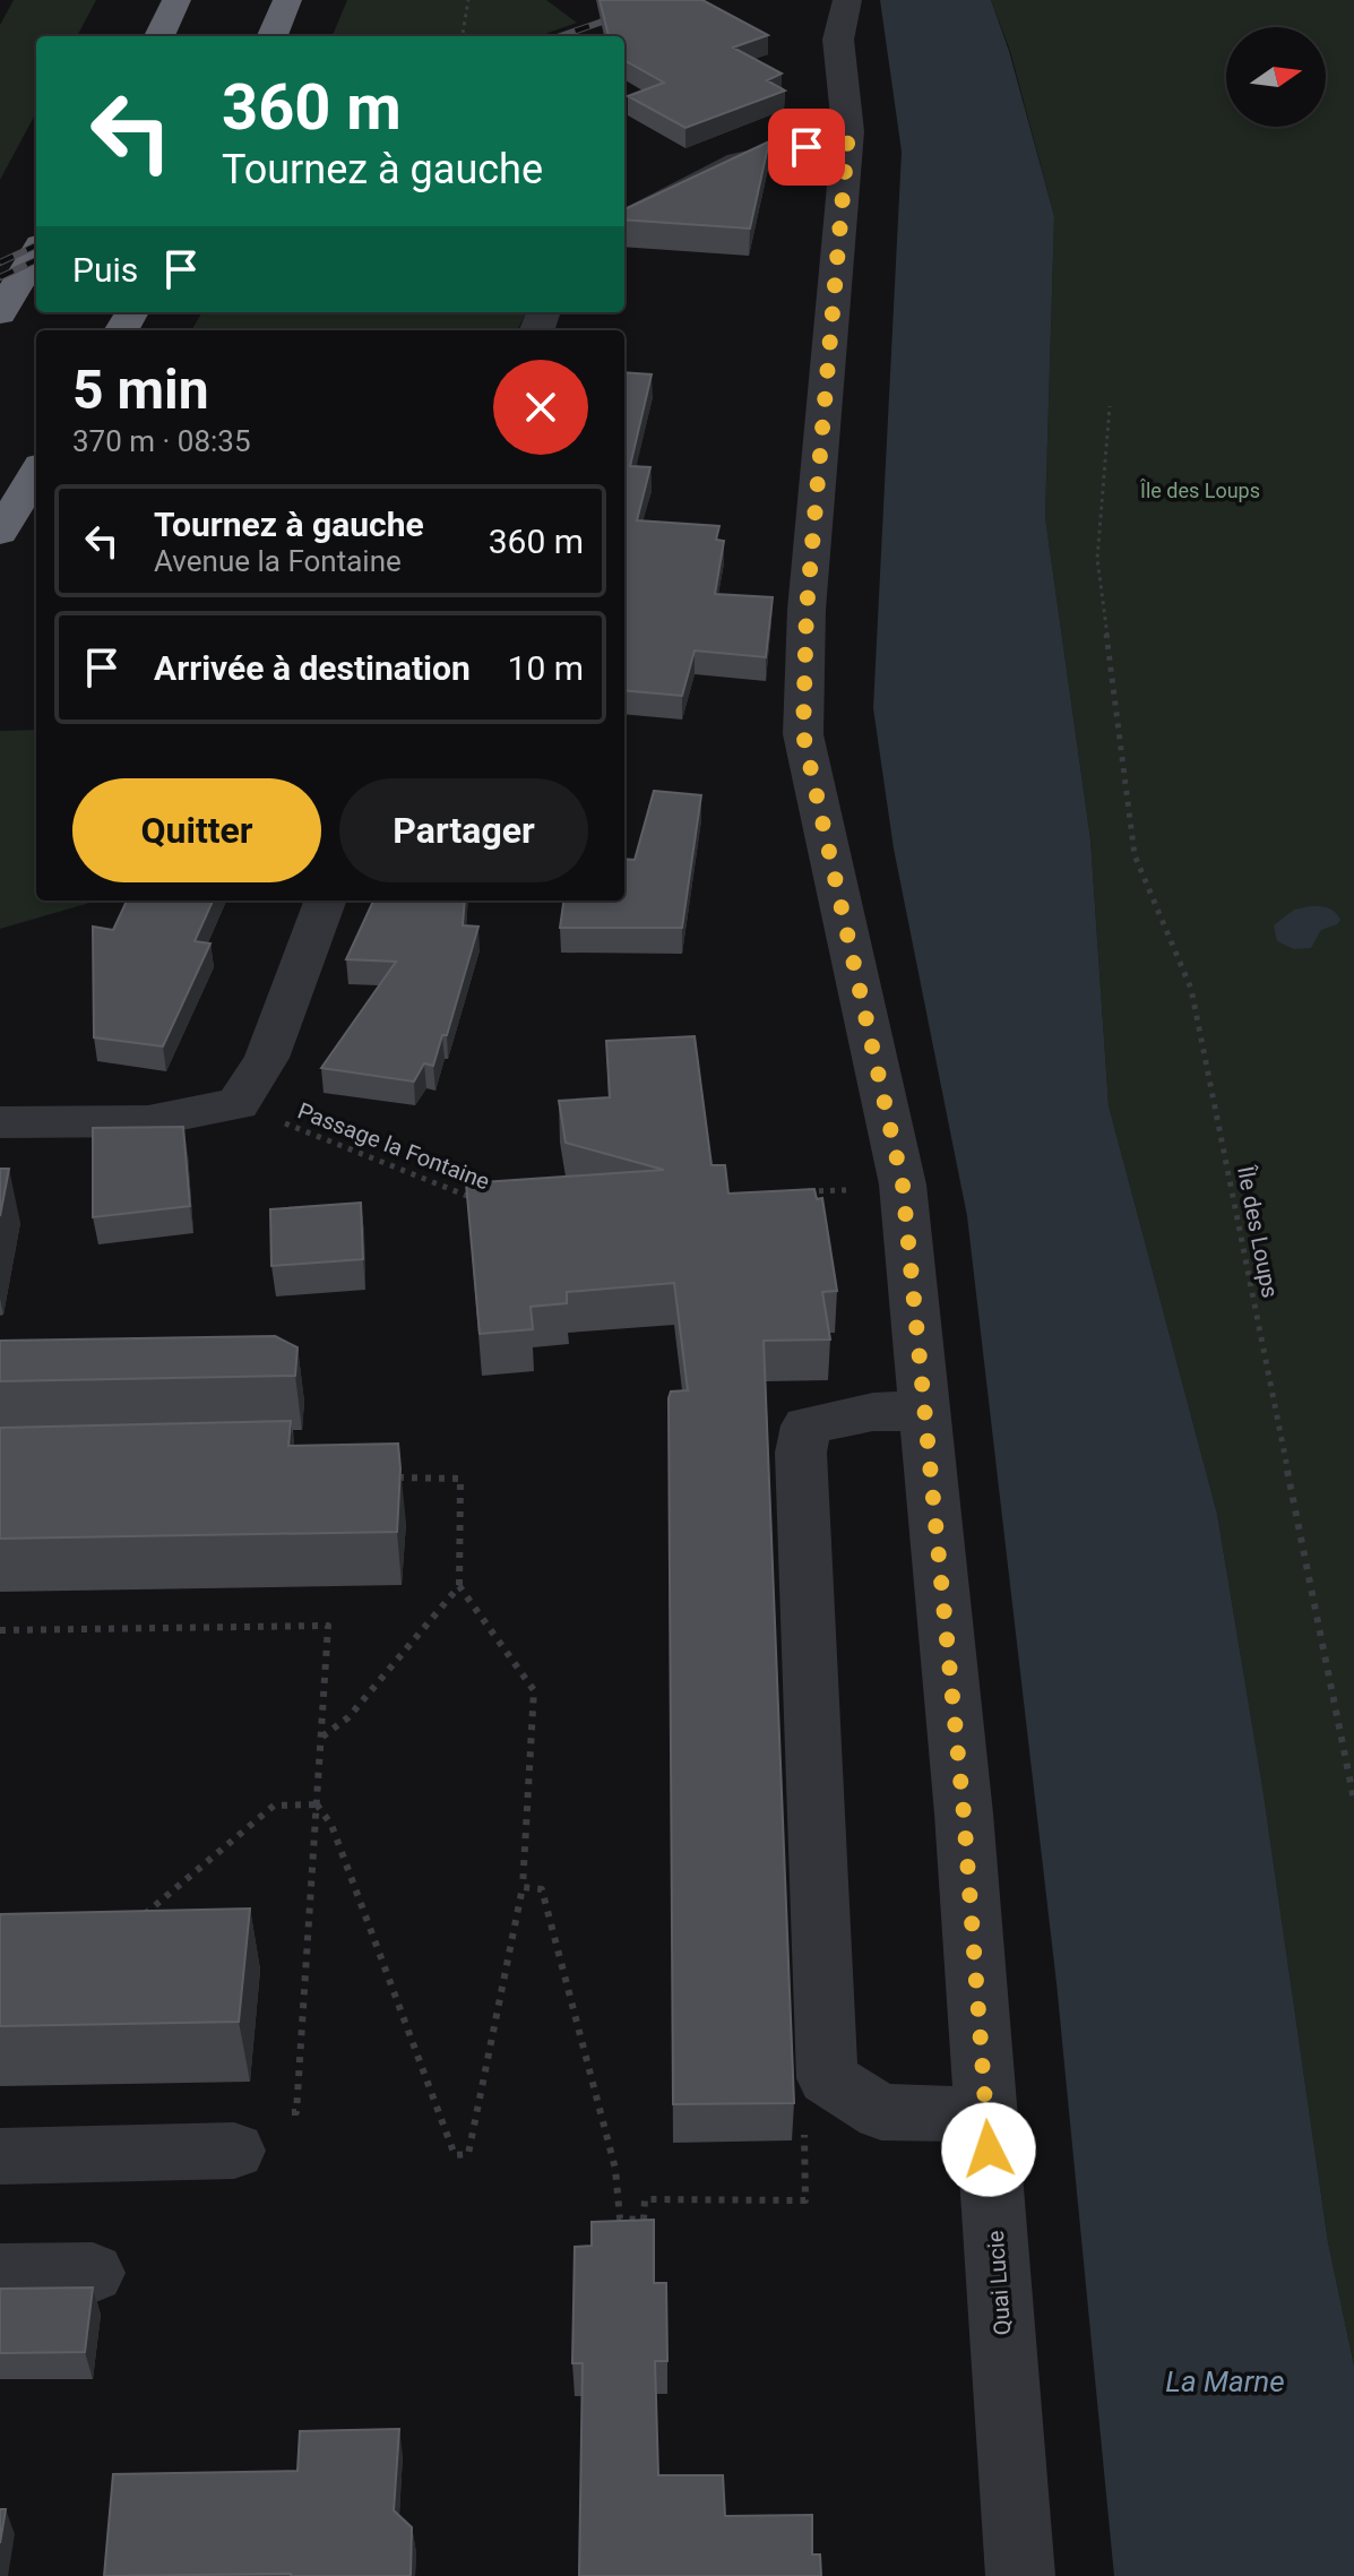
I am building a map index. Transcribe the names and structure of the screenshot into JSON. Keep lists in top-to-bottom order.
{
  "streets": {
    "street": ["Quai Lucie"],
    "path": ["Passage la Fontaine", "Île des Loups"]
  },
  "water": ["La Marne"],
  "parks": ["Île des Loups"],
  "north": "right",
  "page": {
    "turn": ["360 m", "Tournez à gauche"],
    "then": "Puis",
    "heading": ["5 min", "370 m · 08:35"],
    "list": [
      {
        "name": "Tournez à gauche",
        "note": "Avenue la Fontaine",
        "value": "360 m"
      },
      {
        "name": "Arrivée à destination",
        "value": "10 m"
      }
    ],
    "buttons": ["Quitter", "Partager"]
  }
}
